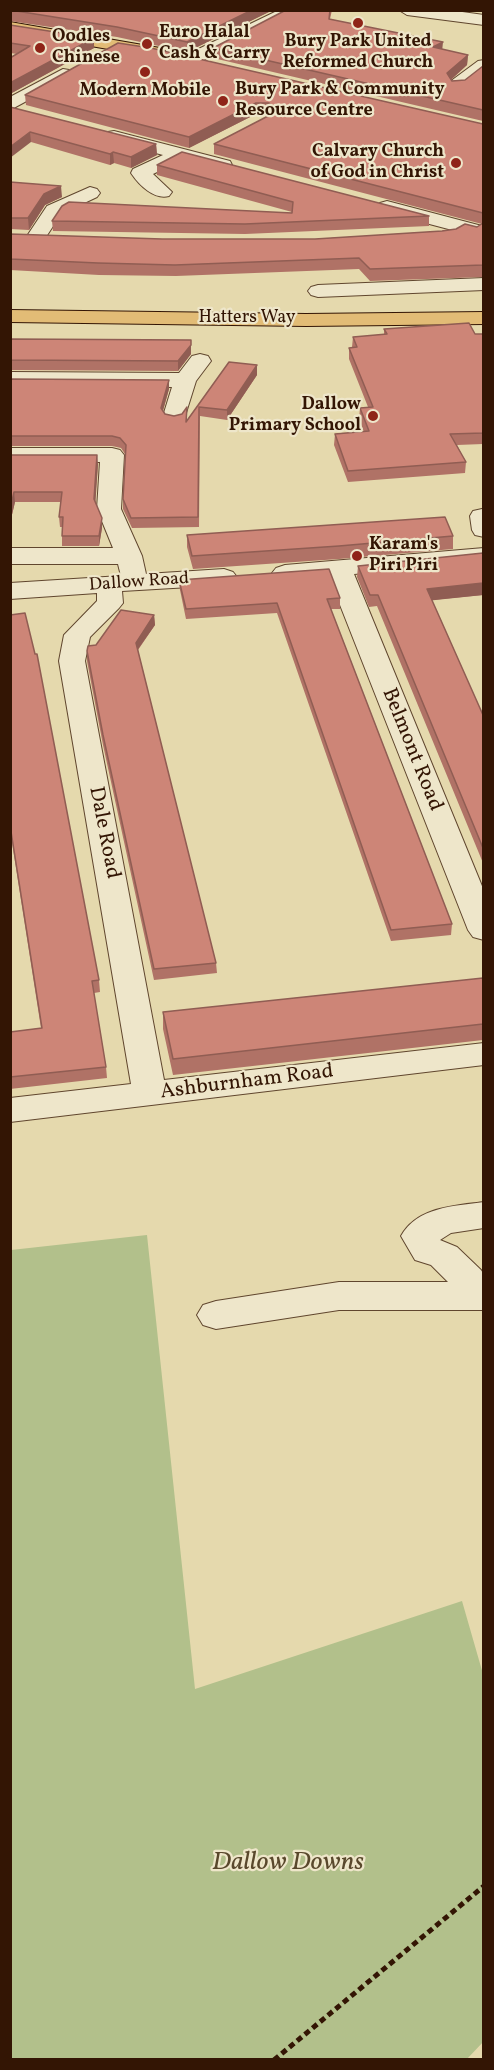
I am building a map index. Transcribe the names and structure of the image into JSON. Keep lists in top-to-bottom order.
{
  "streets": {
    "main road": ["Hatters Way"],
    "street": [
      "Dallow Road",
      "Belmont Road",
      "Dale Road",
      "Ashburnham Road"
    ]
  },
  "crossings": [
    ["Dallow Road", "Belmont Road"],
    ["Dallow Road", "Dale Road"],
    ["Dale Road", "Ashburnham Road"]
  ],
  "parks": ["Dallow Downs"],
  "places": [
    "Bury Park United Reformed Church",
    "Euro Halal Cash & Carry",
    "Oodles Chinese",
    "Modern Mobile",
    "Bury Park & Community Resource Centre",
    "Calvary Church of God in Christ",
    "Dallow Primary School",
    "Karam's Piri Piri"
  ]
}
